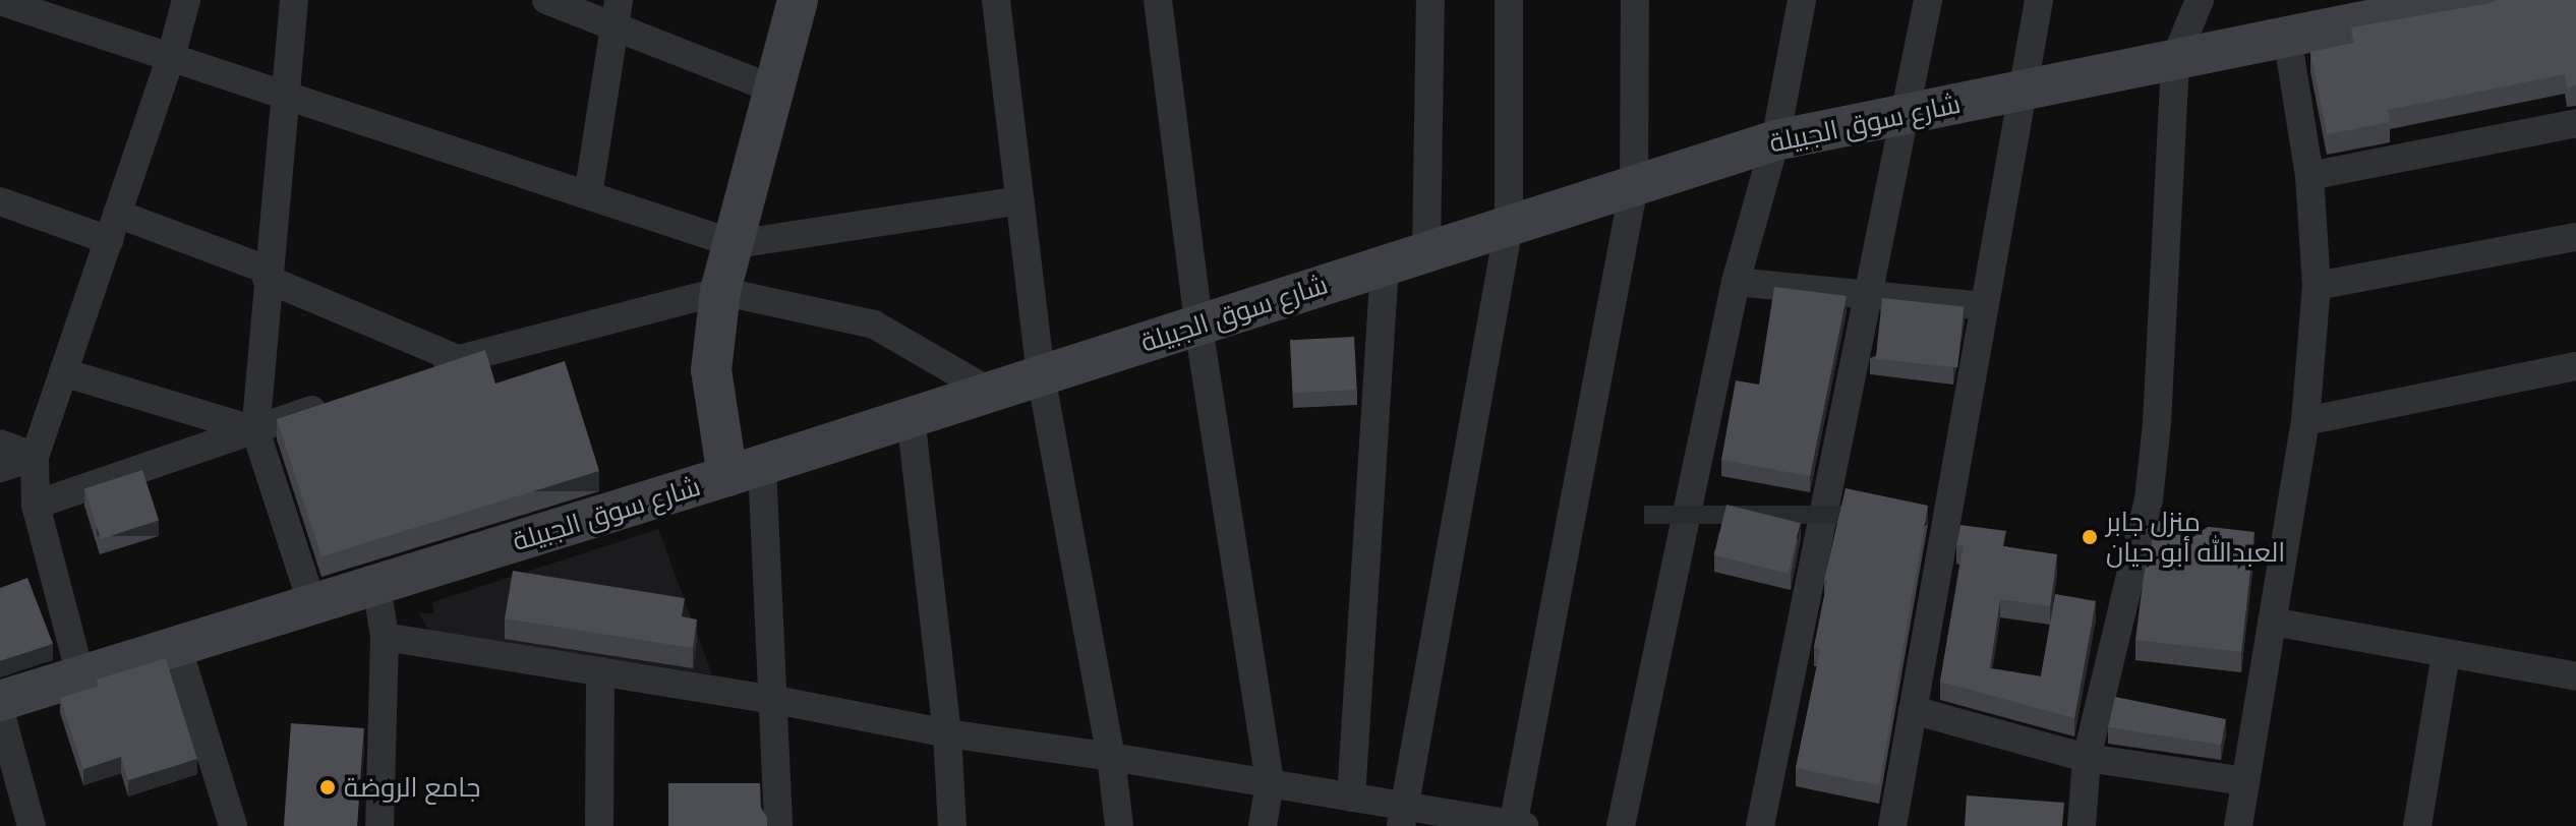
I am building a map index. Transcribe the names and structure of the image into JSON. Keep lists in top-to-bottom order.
{
  "streets": {
    "street": ["شارع سوق الجبيلة"]
  },
  "places": ["منزل جابر العبدالله أبو حيان", "جامع الروضة"]
}
